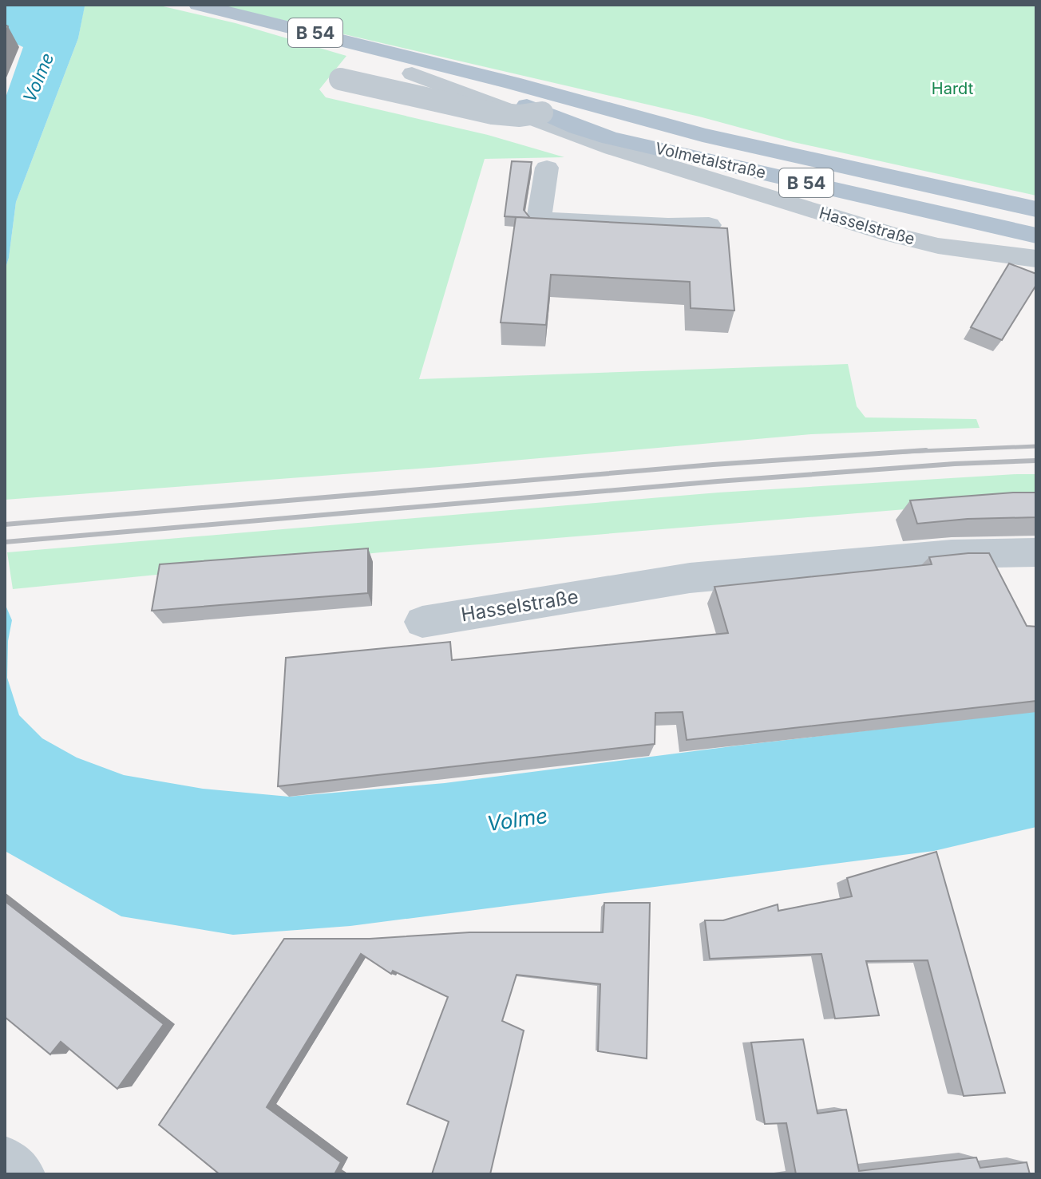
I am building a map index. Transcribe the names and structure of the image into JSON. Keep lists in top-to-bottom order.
{
  "streets": {
    "main road": ["B 54", "Volmetalstraße"],
    "street": ["Hasselstraße"]
  },
  "crossings": [
    ["Volmetalstraße", "Hasselstraße"]
  ],
  "water": ["Volme"],
  "parks": ["Hardt"]
}
